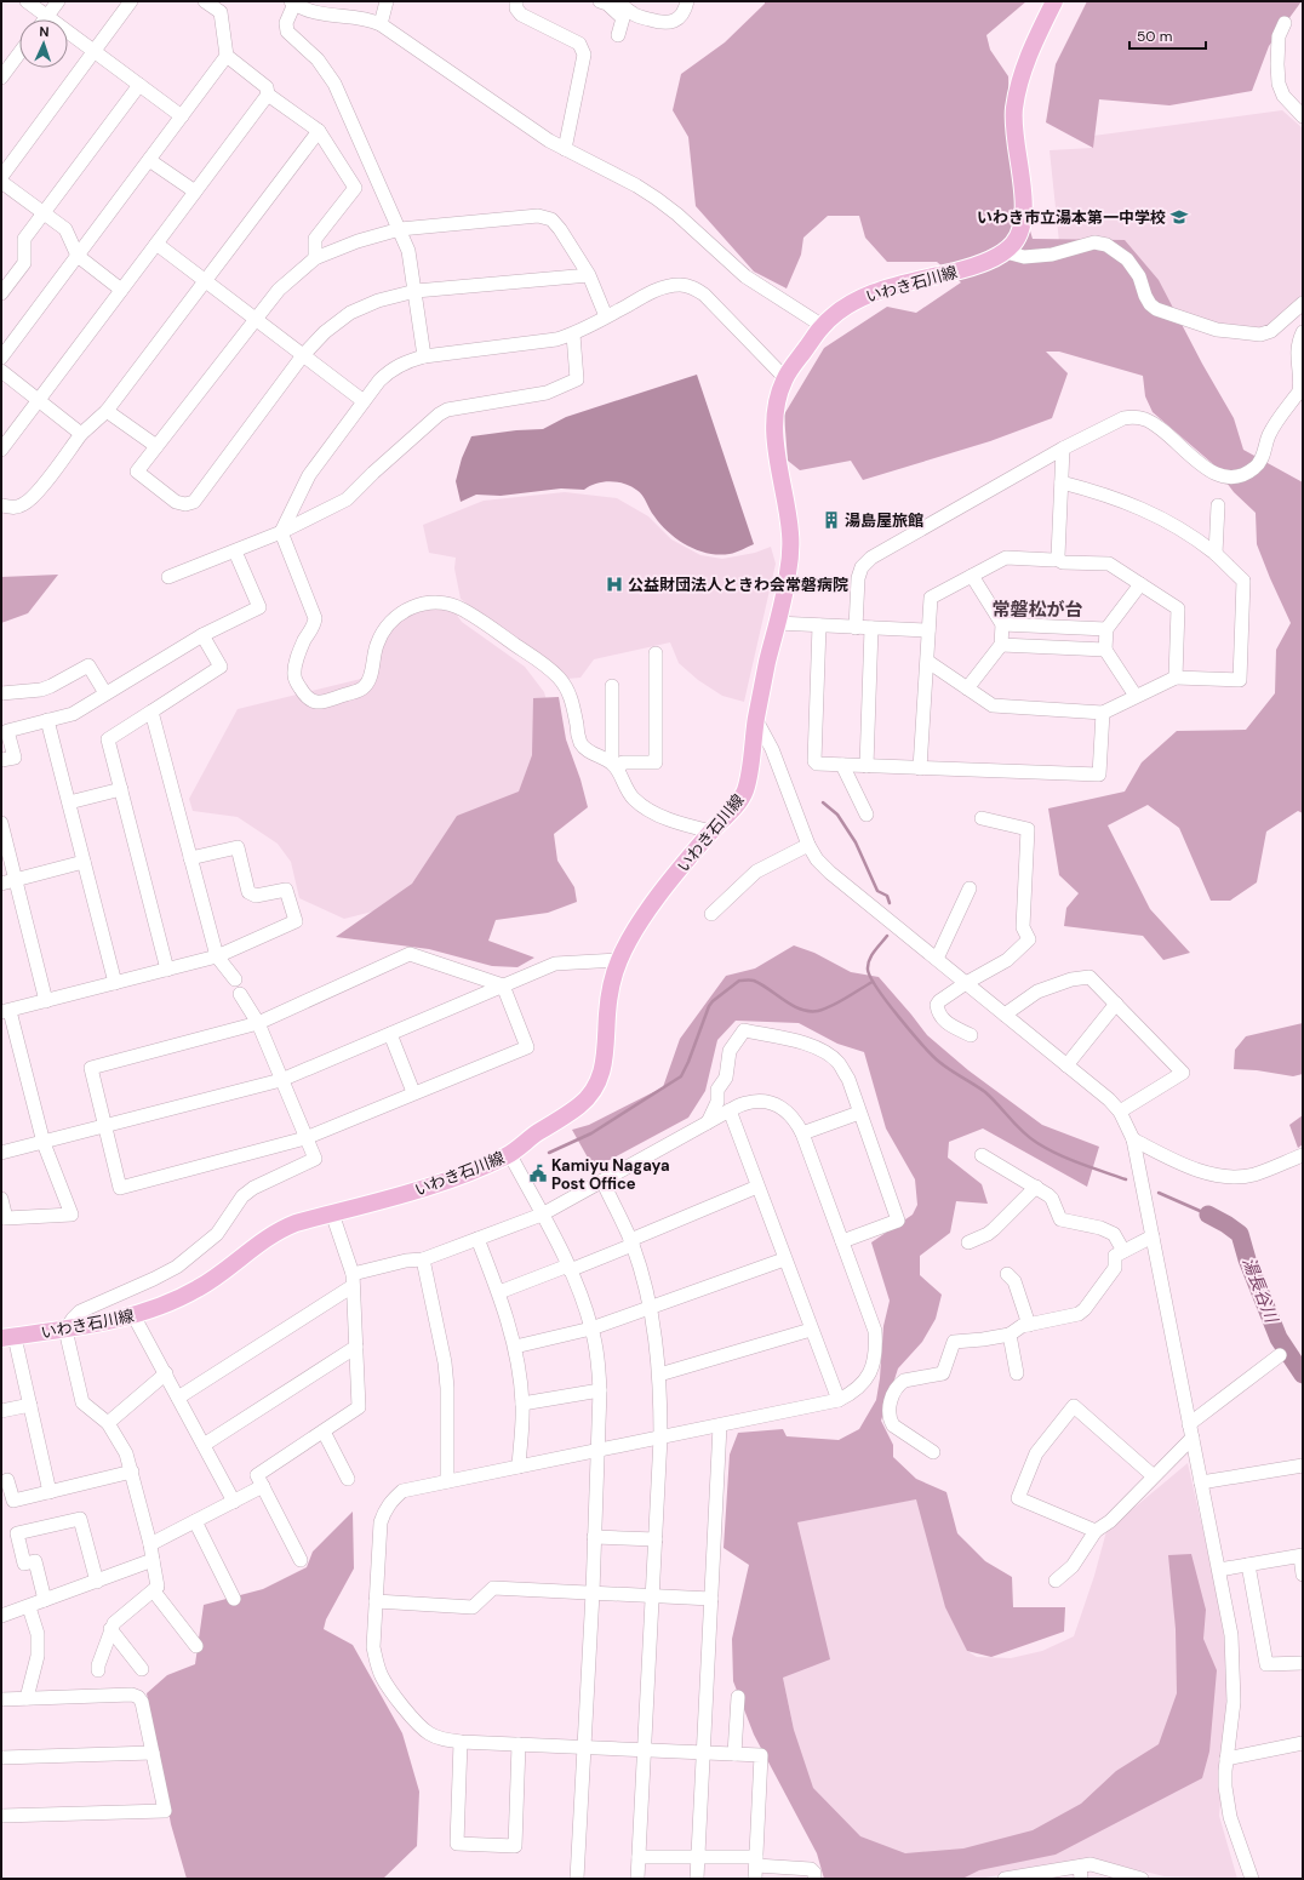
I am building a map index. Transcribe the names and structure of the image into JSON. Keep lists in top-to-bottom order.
{
  "streets": {
    "main road": ["いわき石川線"]
  },
  "districts": ["常磐松が台"],
  "water": ["湯長谷川"],
  "places": {
    "school or university": ["いわき市立湯本第一中学校"],
    "building": ["湯島屋旅館"],
    "hospital": ["公益財団法人ときわ会常磐病院"],
    "public building": ["Kamiyu Nagaya Post Office"]
  },
  "scale_bar": "50 m",
  "north": "top"
}
